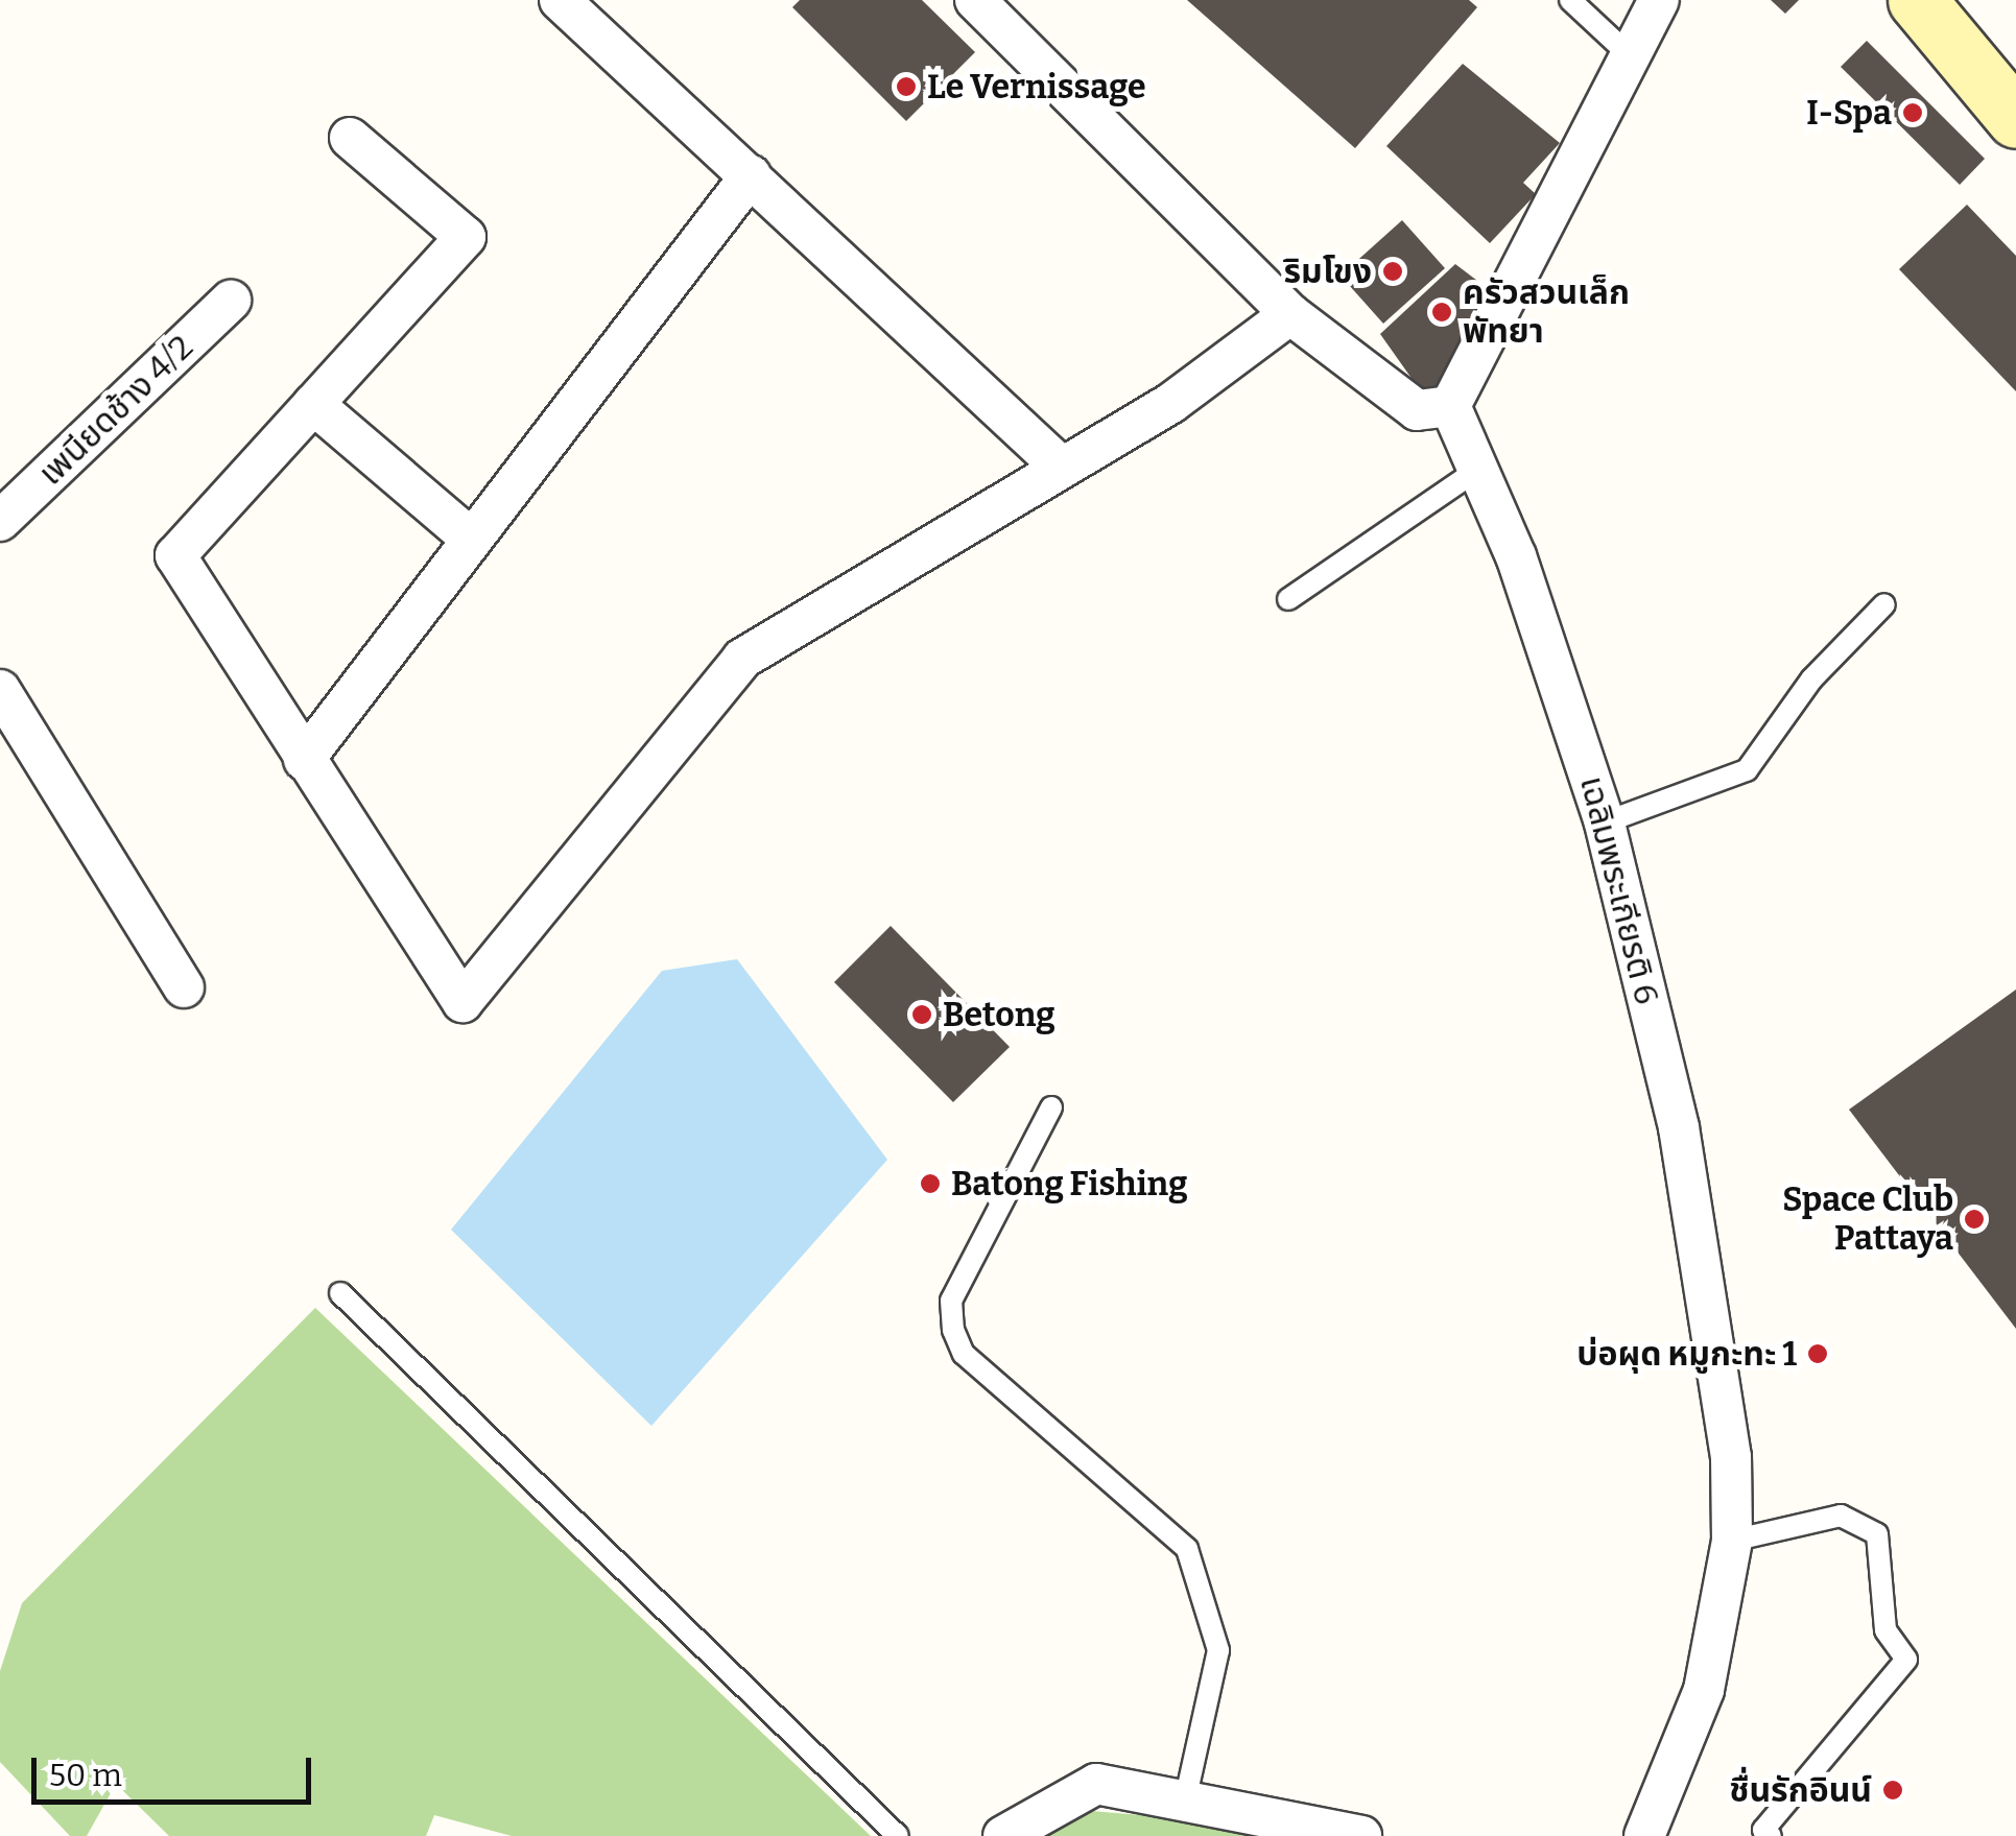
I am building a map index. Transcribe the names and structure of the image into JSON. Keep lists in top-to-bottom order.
{
  "streets": {
    "street": ["เพนียดช้าง 4/2", "เฉลิมพระเกียรติ 6"]
  },
  "places": [
    "Le Vernissage",
    "I-Spa",
    "ริมโขง",
    "ครัวสวนเล็ก พัทยา",
    "Betong",
    "Batong Fishing",
    "Space Club Pattaya",
    "บ่อผุด หมูกะทะ 1",
    "ชื่นรักอินน์"
  ],
  "scale_bar": "50 m"
}
